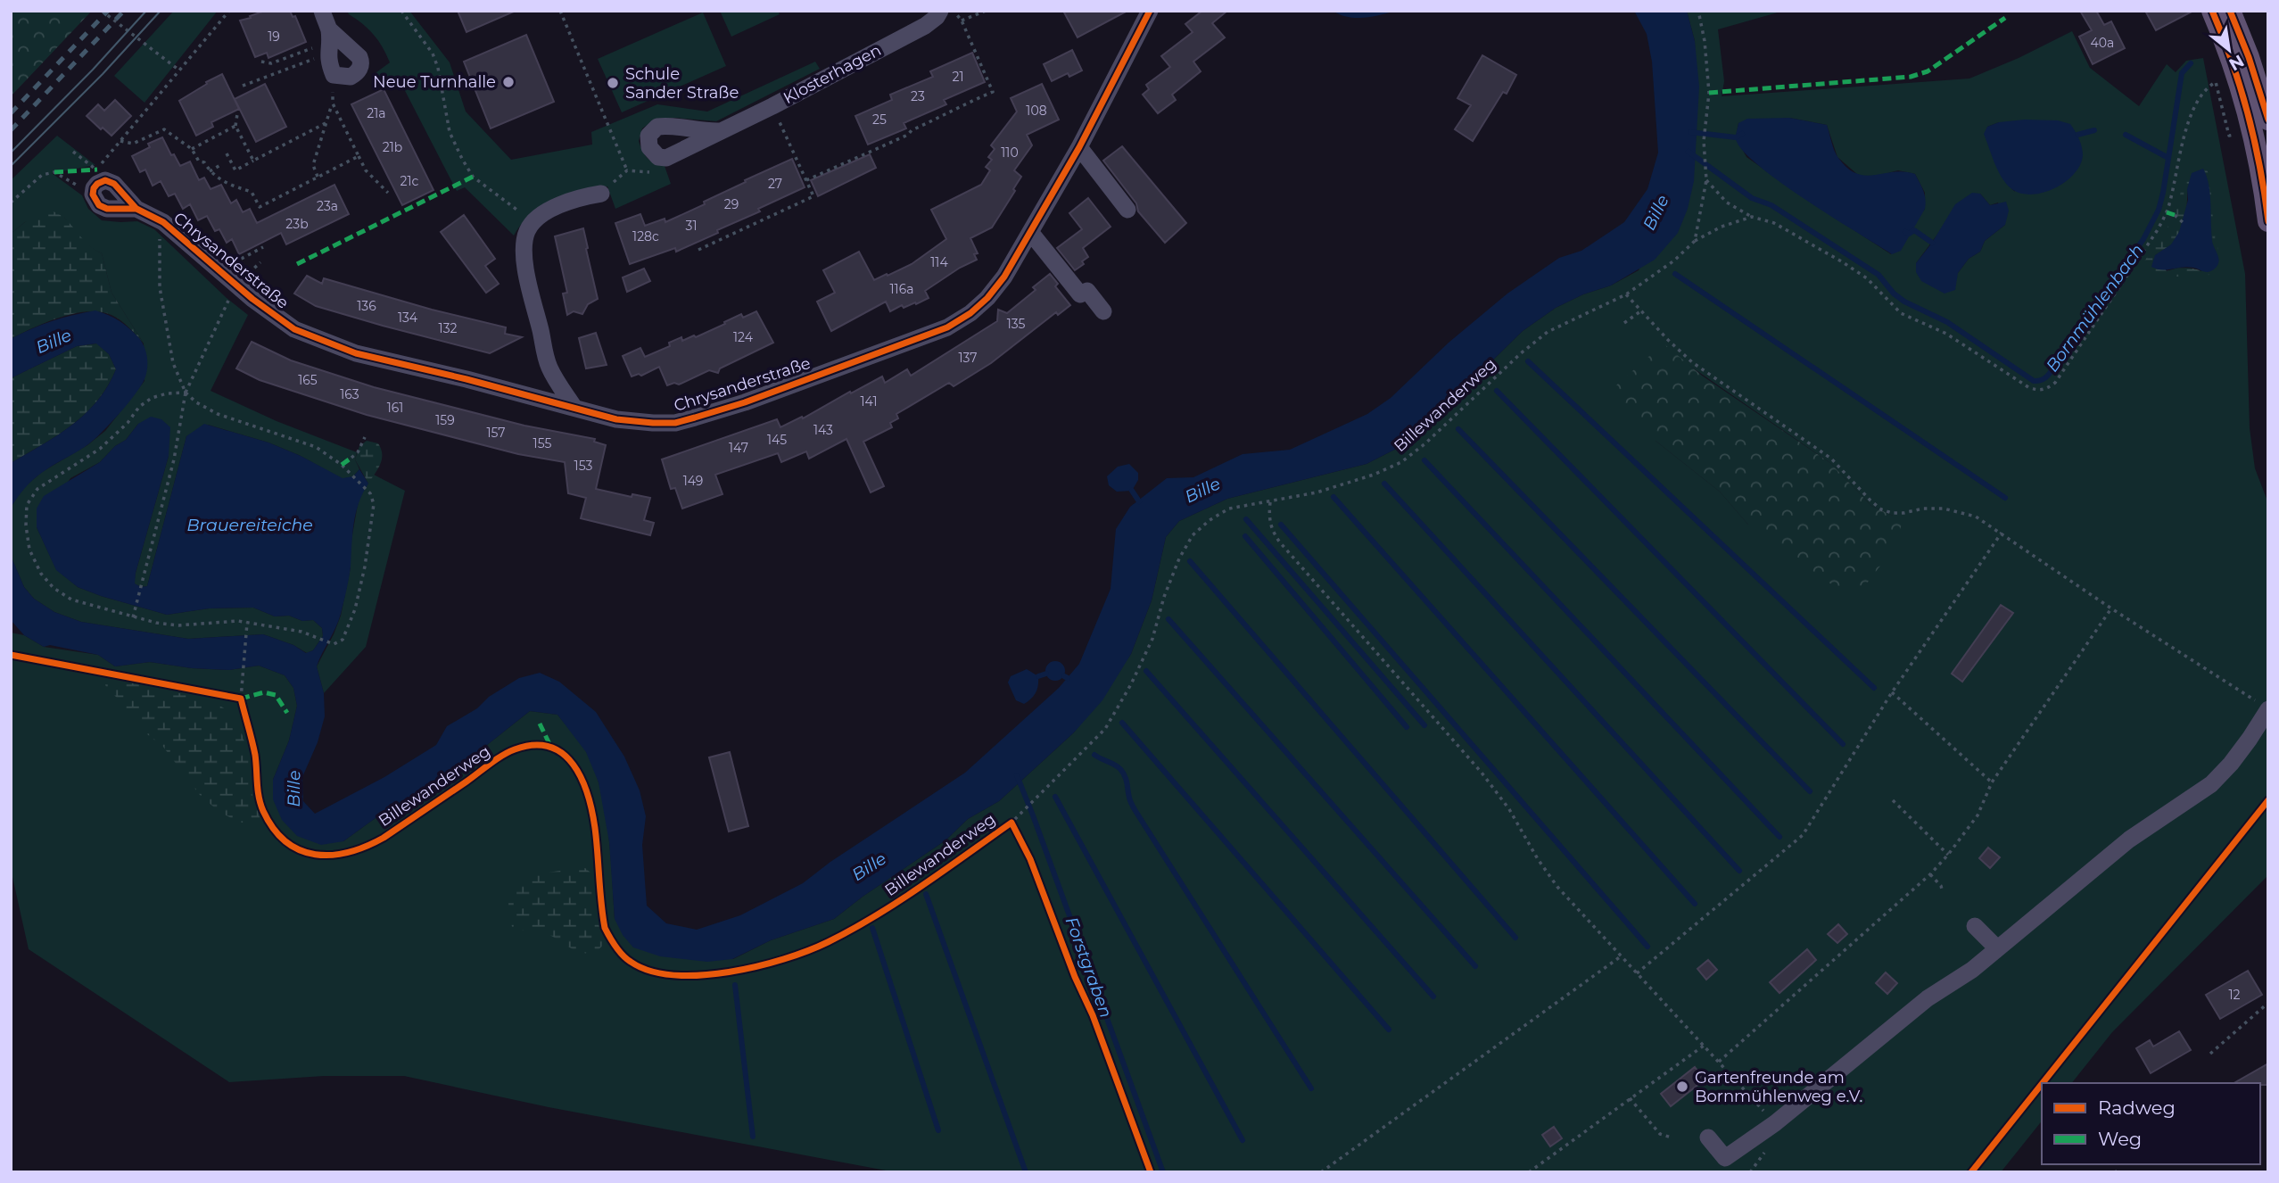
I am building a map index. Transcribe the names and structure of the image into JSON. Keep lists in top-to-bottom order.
{
  "streets": {
    "street": ["Klosterhagen", "Chrysanderstraße"],
    "cycle path": ["Billewanderweg"]
  },
  "water": [
    "Bille",
    "Bornmühlenbach",
    "Brauereiteiche",
    "Forstgraben"
  ],
  "places": ["Neue Turnhalle", "Schule Sander Straße", "Gartenfreunde am Bornmühlenweg e.V."],
  "house_numbers": [
    "19",
    "40a",
    "21",
    "23",
    "108",
    "21a",
    "25",
    "21b",
    "110",
    "21c",
    "27",
    "29",
    "23a",
    "23b",
    "31",
    "128c",
    "114",
    "116a",
    "136",
    "134",
    "135",
    "132",
    "124",
    "137",
    "165",
    "163",
    "141",
    "161",
    "159",
    "143",
    "157",
    "145",
    "155",
    "147",
    "153",
    "149",
    "12"
  ],
  "legend": ["Radweg", "Weg"],
  "north": "bottom right"
}
